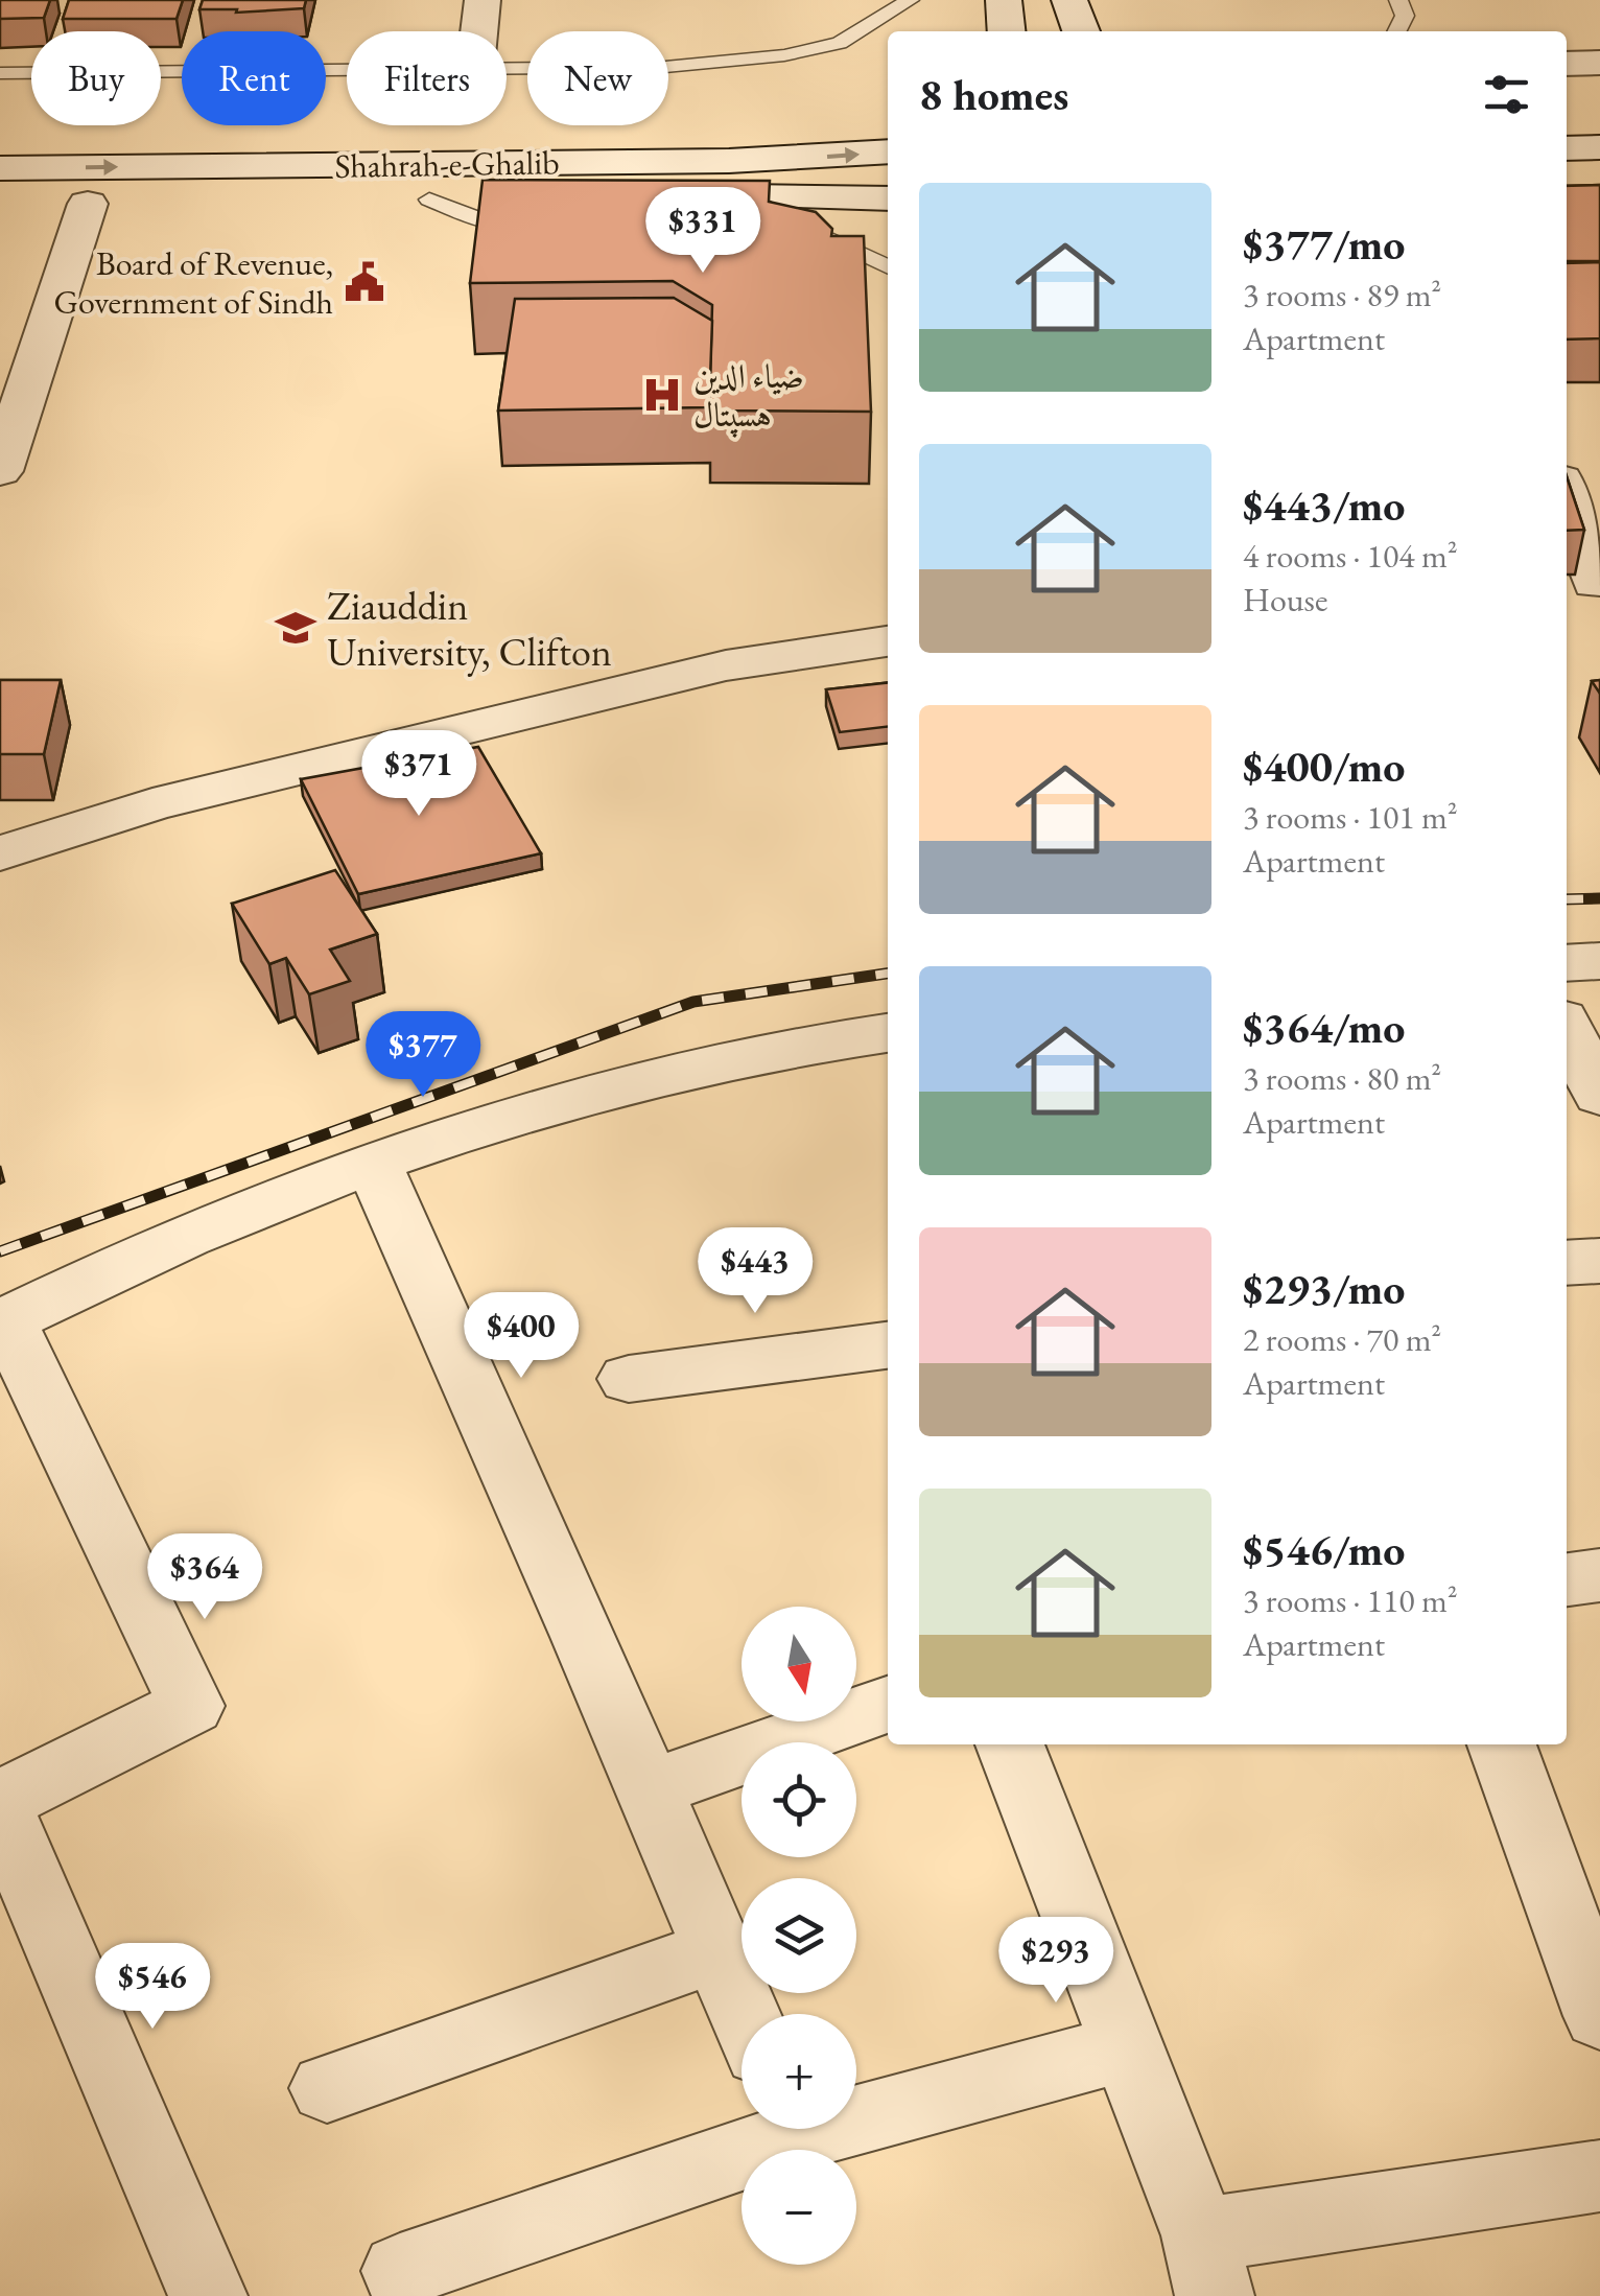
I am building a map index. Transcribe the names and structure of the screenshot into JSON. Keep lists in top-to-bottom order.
{
  "streets": {
    "street": ["Shahrah-e-Ghalib"]
  },
  "places": {
    "public building": ["Board of Revenue, Government of Sindh"],
    "hospital": ["ضیاء الدین ہسپتال"],
    "school or university": ["Ziauddin University, Clifton"]
  },
  "north": "bottom",
  "page": {
    "chip": [
      "Buy",
      "Rent",
      "Filters",
      "New"
    ],
    "heading": "8 homes",
    "list": [
      {
        "name": "$377/mo",
        "note": "3 rooms · 89 m² · Apartment"
      },
      {
        "name": "$443/mo",
        "note": "4 rooms · 104 m² · House"
      },
      {
        "name": "$400/mo",
        "note": "3 rooms · 101 m² · Apartment"
      },
      {
        "name": "$364/mo",
        "note": "3 rooms · 80 m² · Apartment"
      },
      {
        "name": "$293/mo",
        "note": "2 rooms · 70 m² · Apartment"
      },
      {
        "name": "$546/mo",
        "note": "3 rooms · 110 m² · Apartment"
      }
    ],
    "price": [
      "$331",
      "$371",
      "$377",
      "$443",
      "$400",
      "$364",
      "$293",
      "$546"
    ],
    "map_buttons": ["+", "−"]
  }
}
